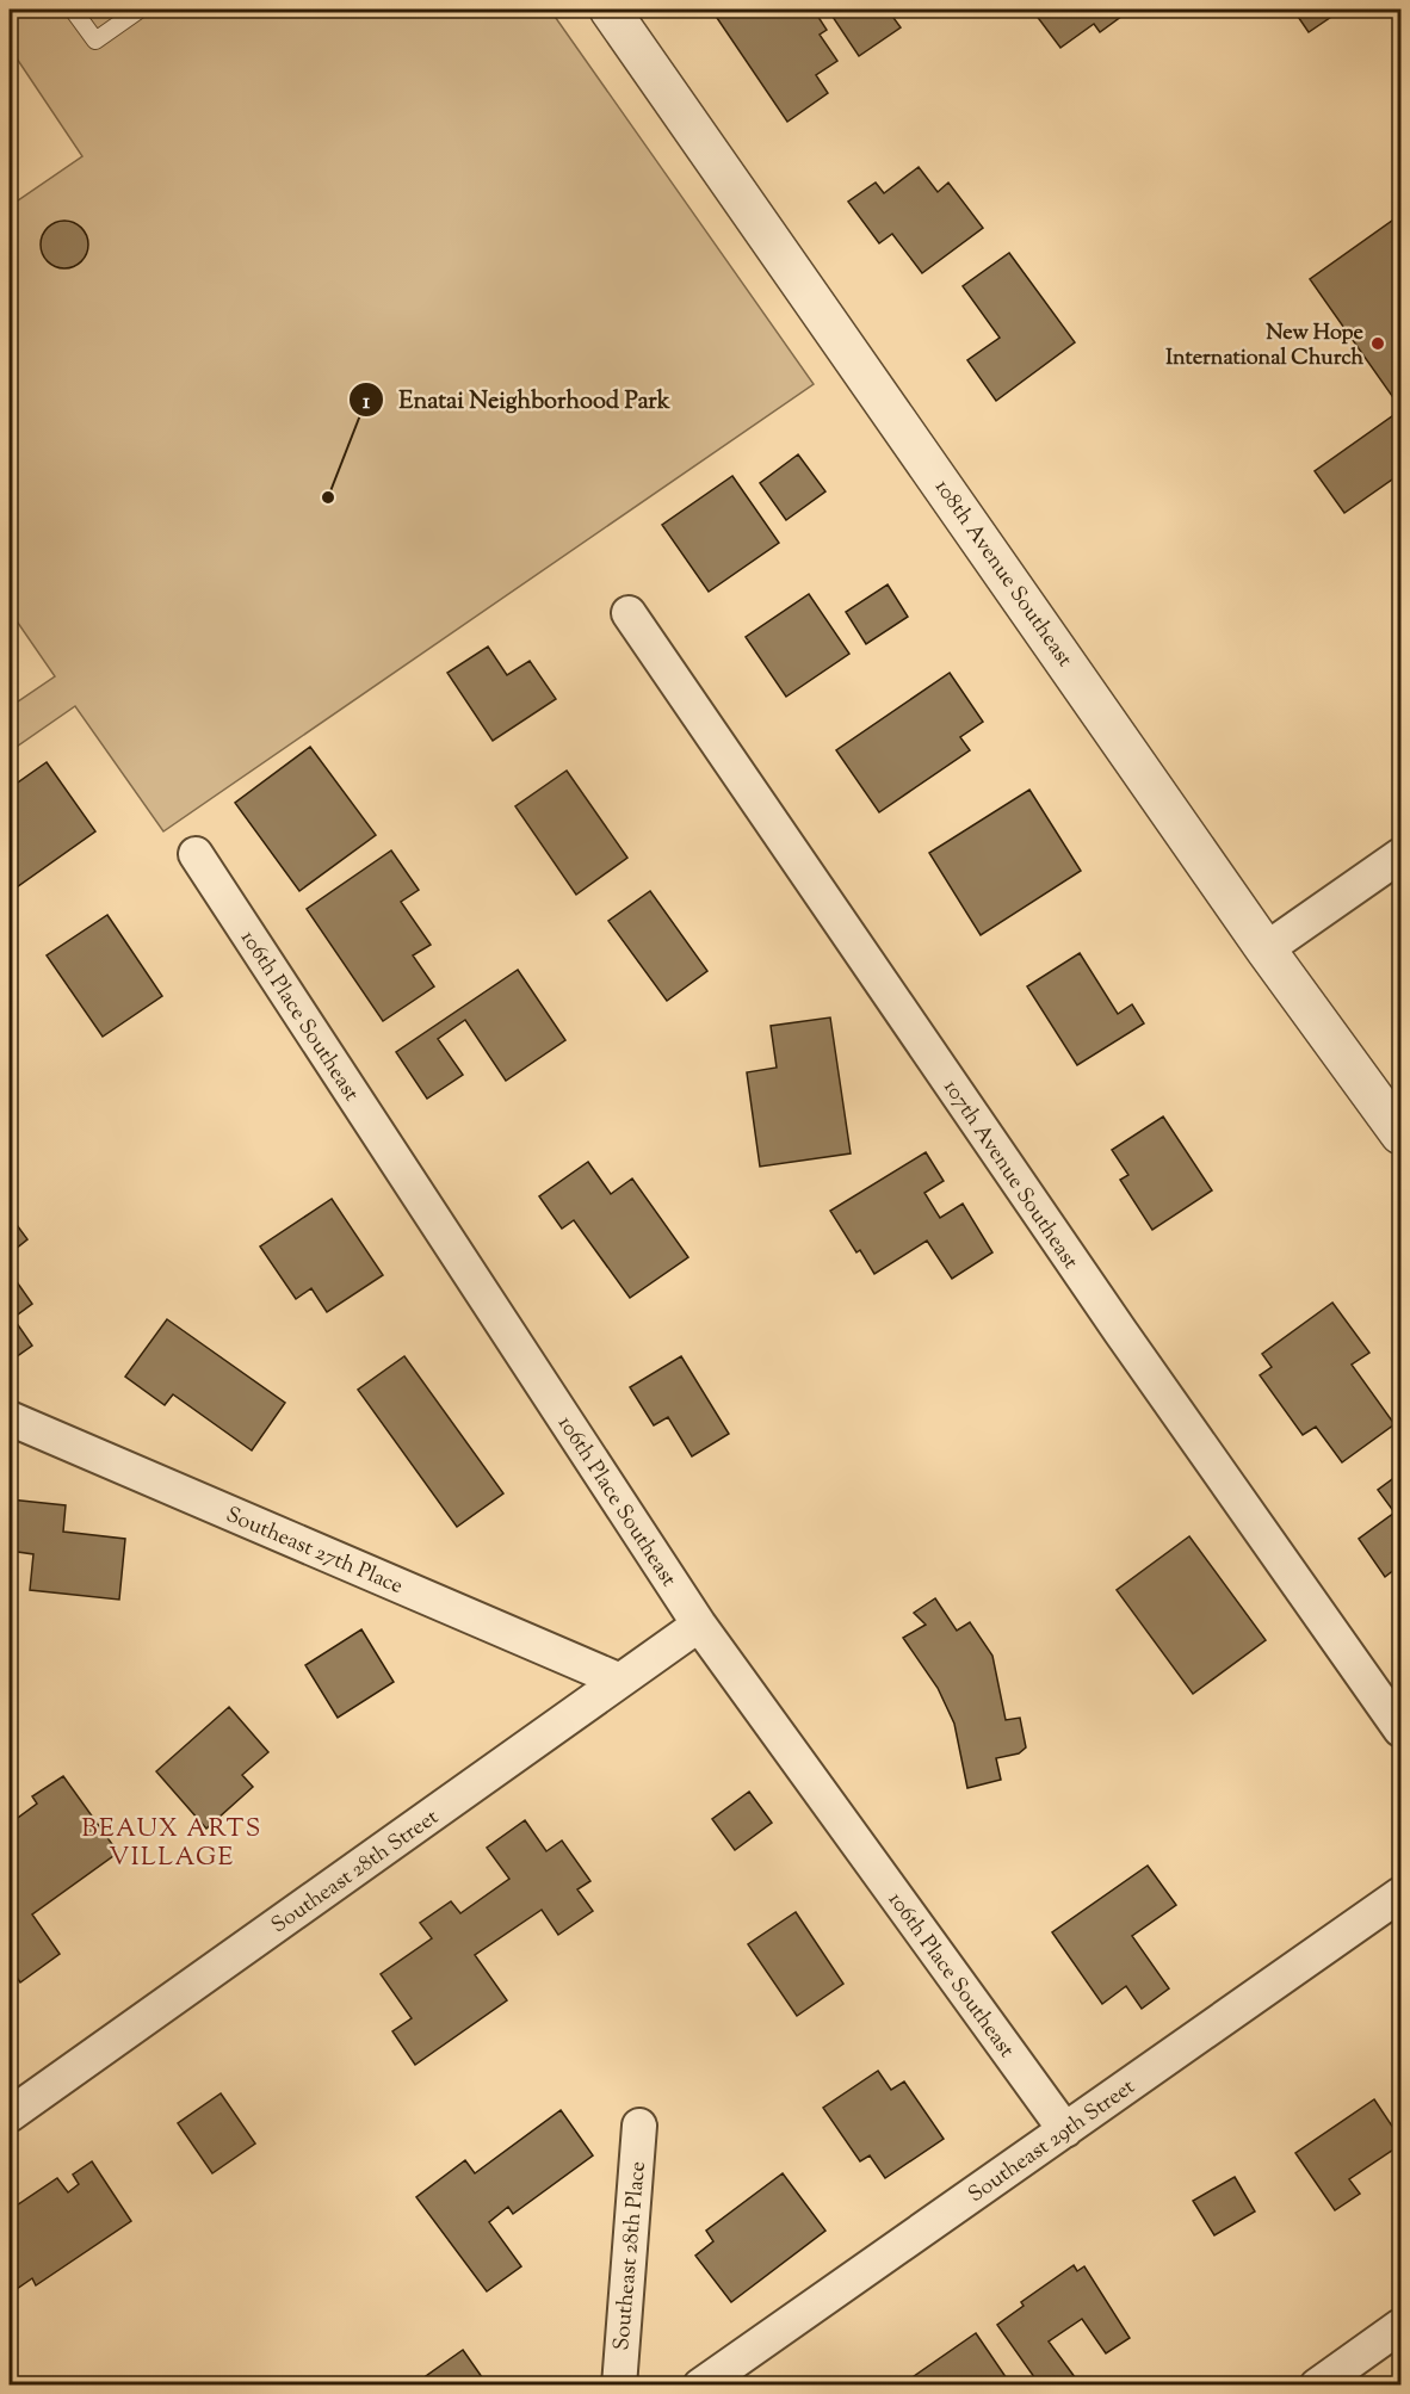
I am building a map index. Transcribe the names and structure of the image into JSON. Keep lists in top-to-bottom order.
{
  "streets": {
    "street": [
      "108th Avenue Southeast",
      "106th Place Southeast",
      "107th Avenue Southeast",
      "Southeast 27th Place",
      "Southeast 28th Street",
      "Southeast 29th Street",
      "Southeast 28th Place"
    ]
  },
  "crossings": [
    ["106th Place Southeast", "Southeast 28th Street"],
    ["106th Place Southeast", "Southeast 29th Street"],
    ["Southeast 27th Place", "Southeast 28th Street"]
  ],
  "districts": ["BEAUX ARTS VILLAGE"],
  "places": ["New Hope International Church", "Enatai Neighborhood Park"]
}
